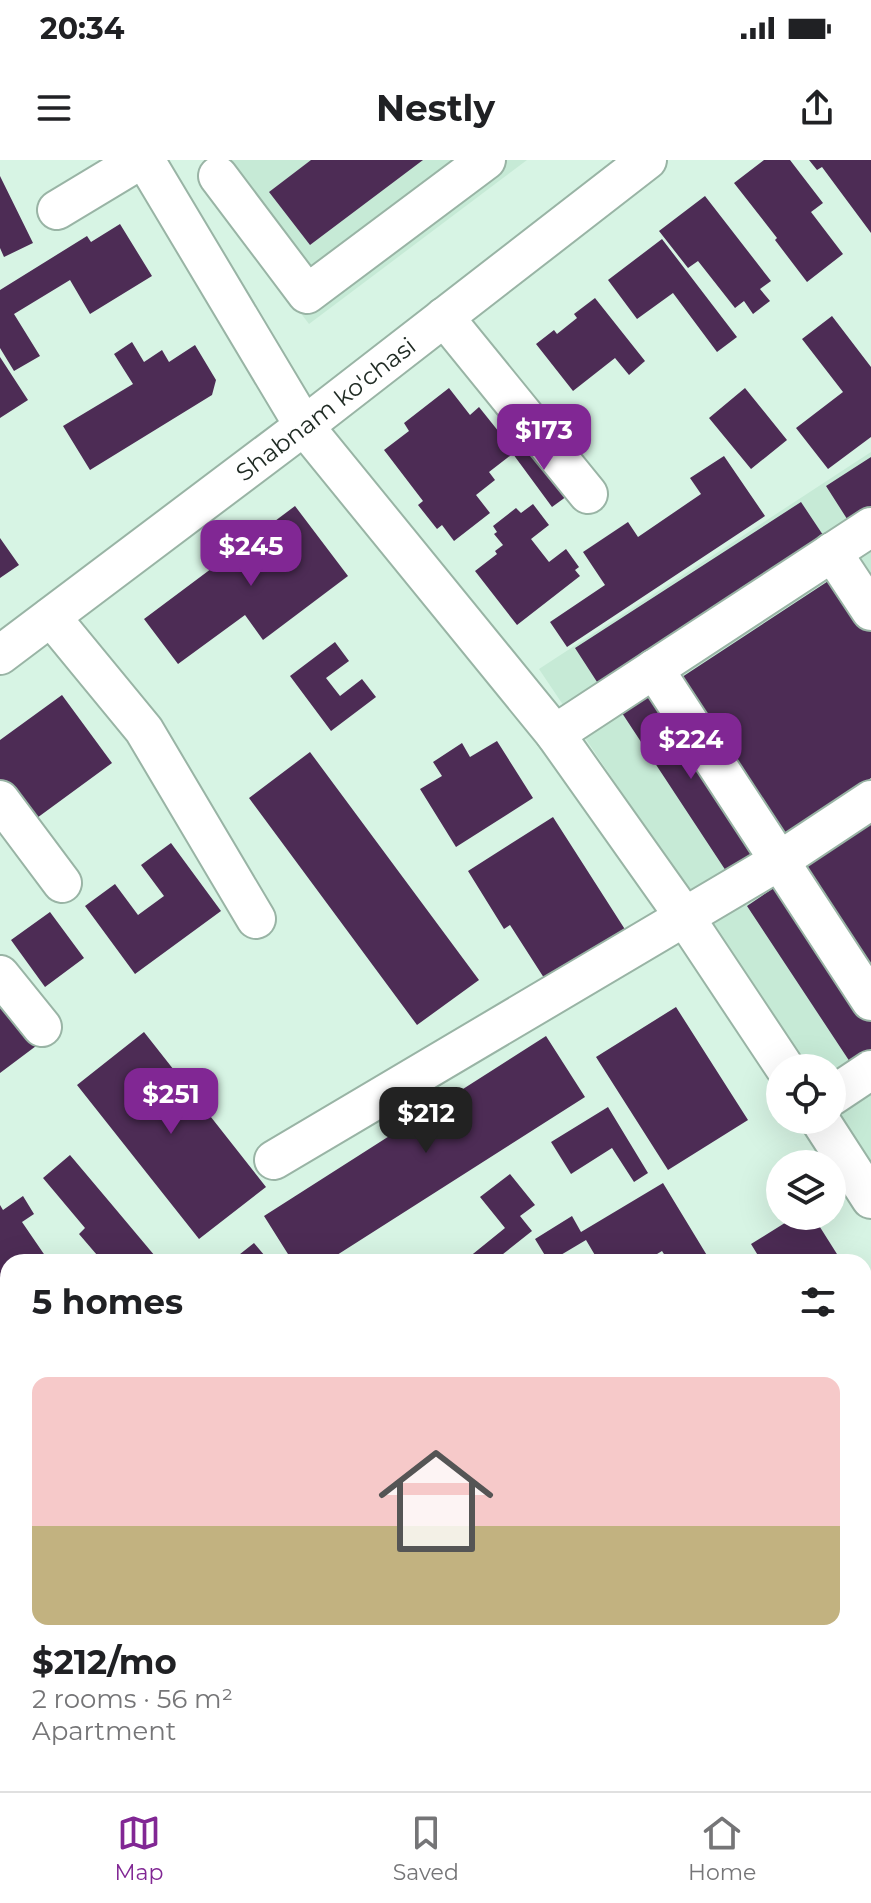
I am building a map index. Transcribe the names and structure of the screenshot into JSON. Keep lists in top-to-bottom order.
{
  "streets": {
    "street": ["Shabnam ko'chasi"]
  },
  "page": {
    "status": "20:34",
    "header": "Nestly",
    "price": [
      "$173",
      "$245",
      "$224",
      "$251",
      "$212"
    ],
    "heading": "5 homes",
    "list": [
      {
        "name": "$212/mo",
        "note": "2 rooms · 56 m² · Apartment"
      }
    ],
    "tabs": ["Map", "Saved", "Home"]
  }
}
